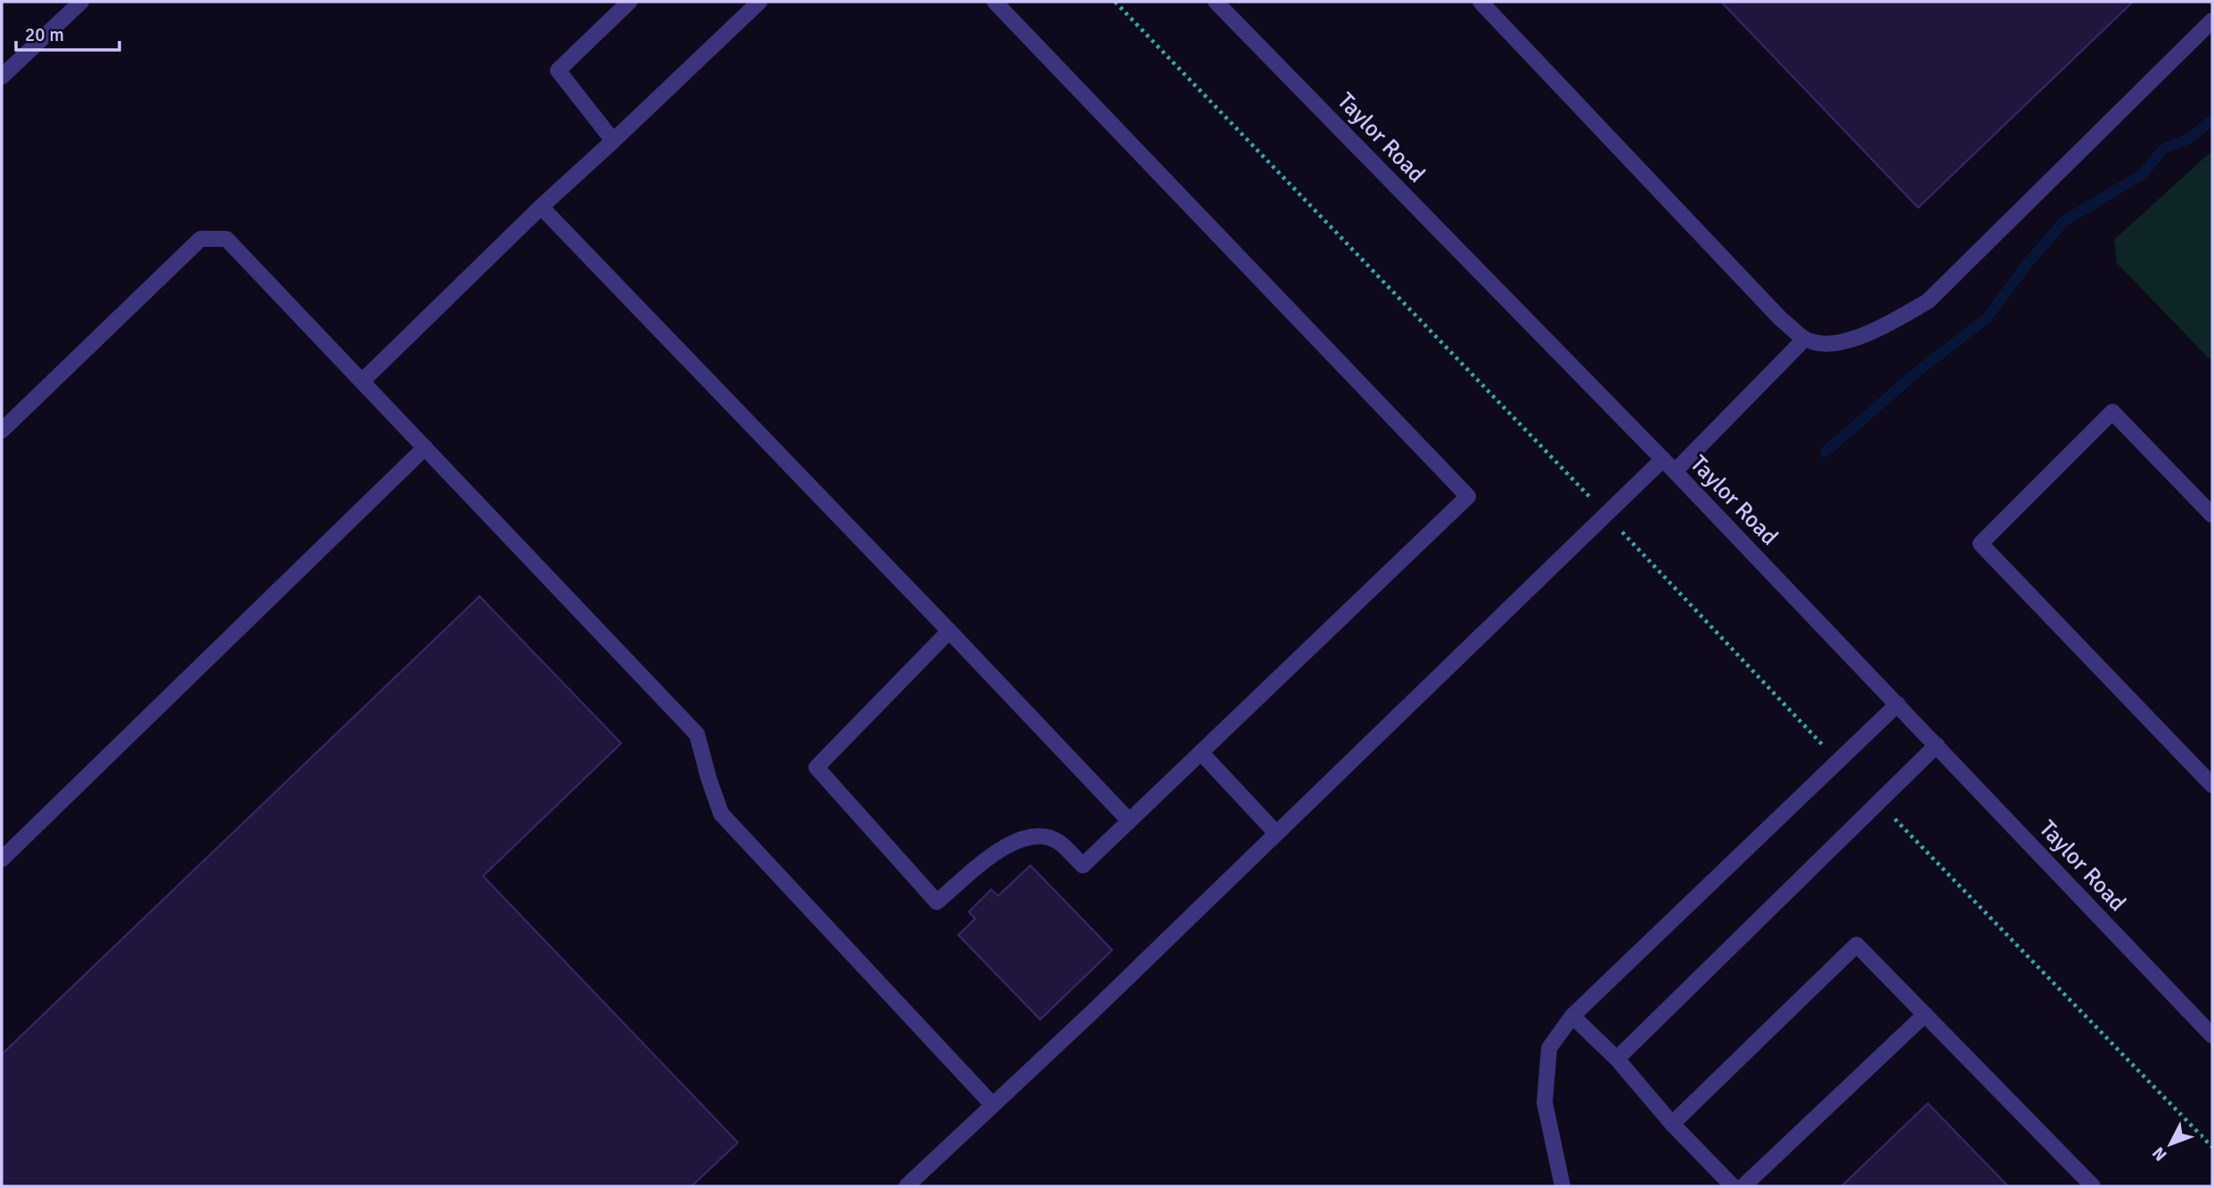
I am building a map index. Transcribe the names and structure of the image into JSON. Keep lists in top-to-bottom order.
{
  "streets": {
    "street": ["Taylor Road"]
  },
  "scale_bar": "20 m",
  "north": "bottom left"
}
